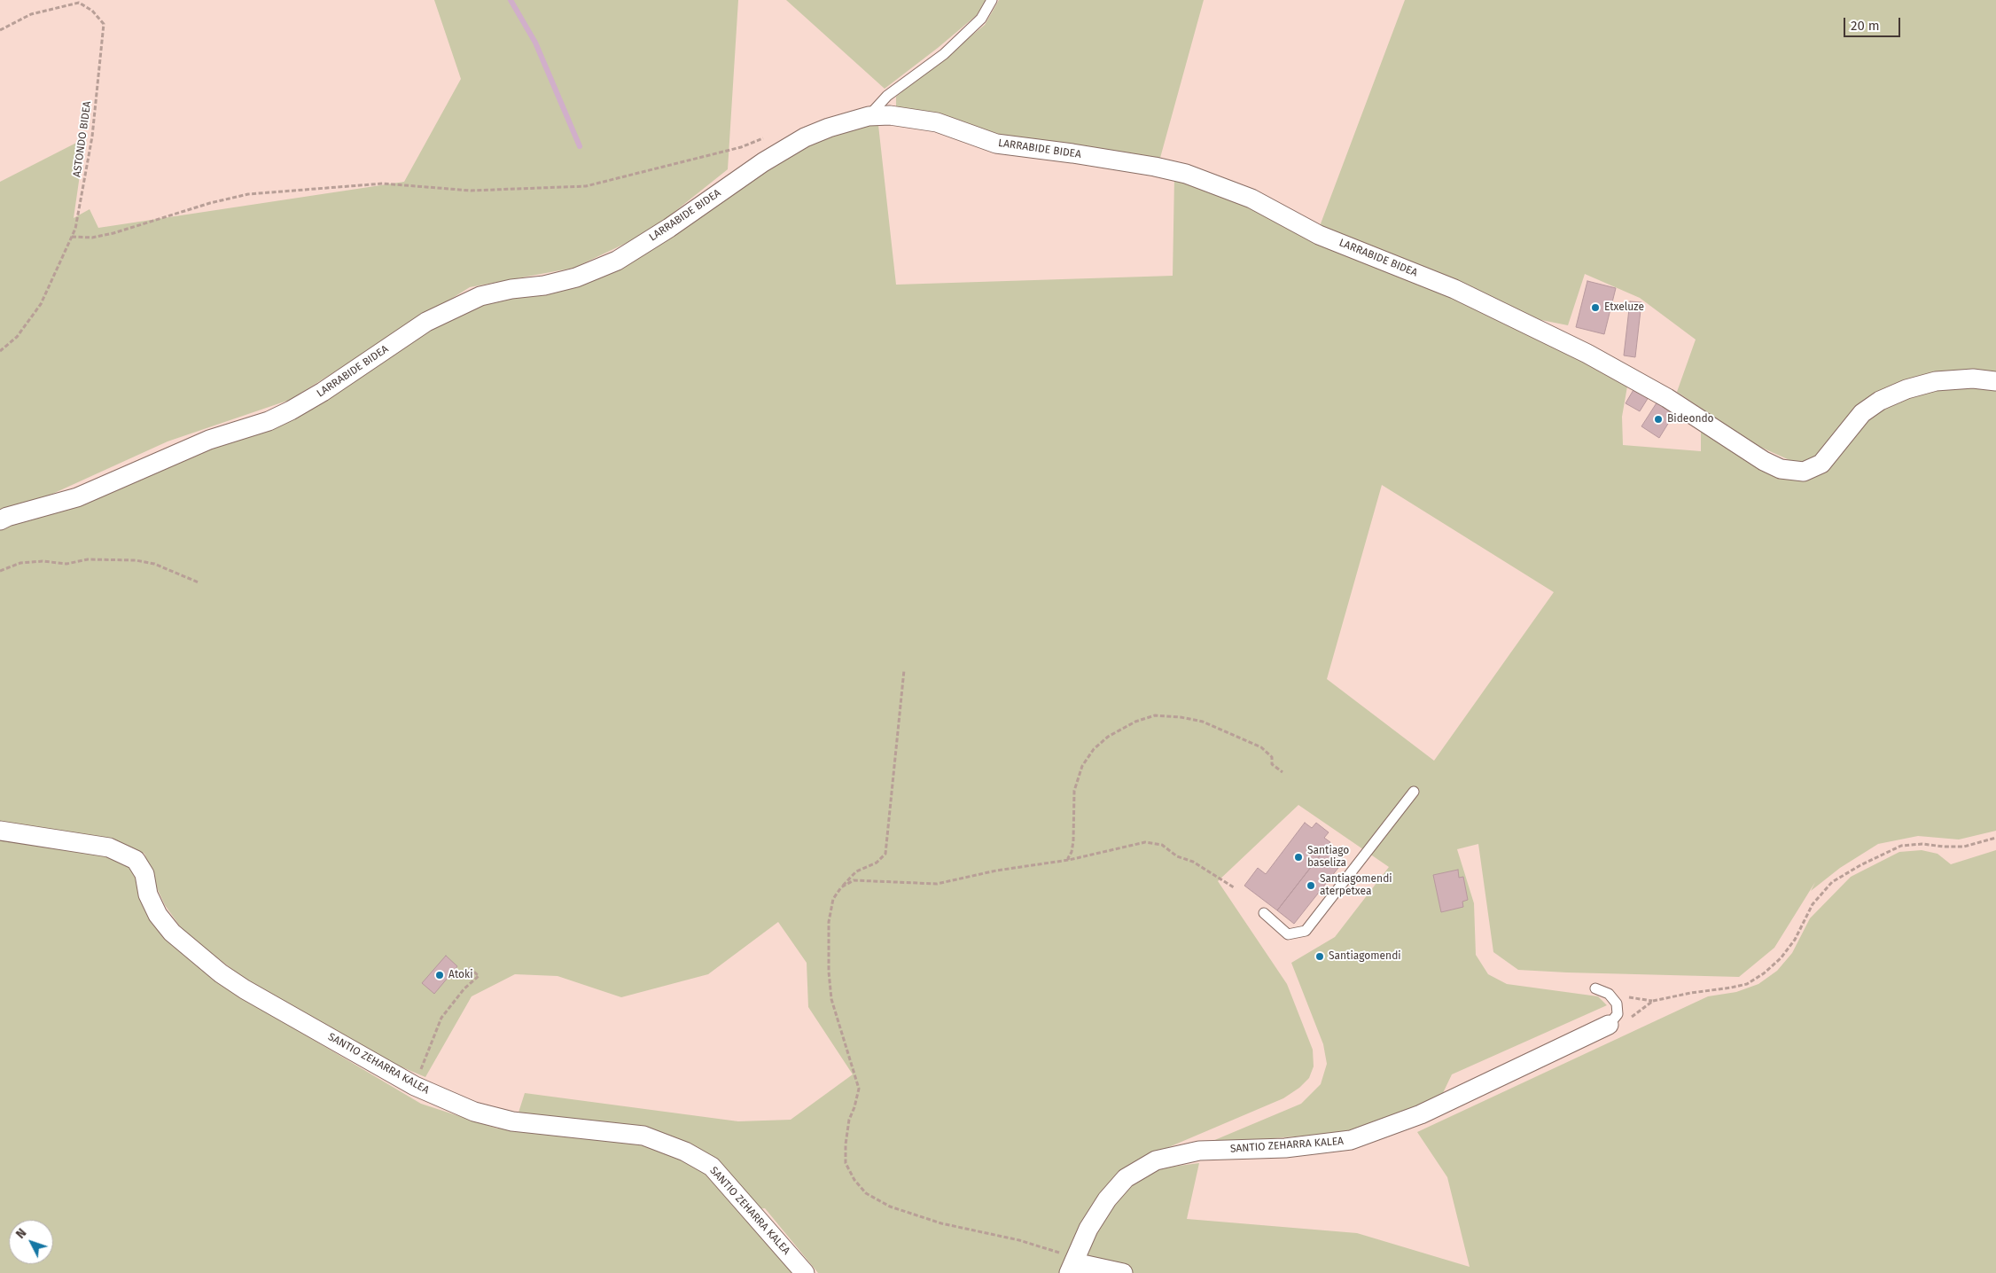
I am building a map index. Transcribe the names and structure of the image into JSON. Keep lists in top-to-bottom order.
{
  "streets": {
    "street": ["LARRABIDE BIDEA", "SANTIO ZEHARRA KALEA"],
    "path": ["ASTONDO BIDEA"]
  },
  "places": [
    "Etxeluze",
    "Bideondo",
    "Santiago baseliza",
    "Santiagomendi aterpetxea",
    "Santiagomendi",
    "Atoki"
  ],
  "scale_bar": "20 m",
  "north": "top left"
}
